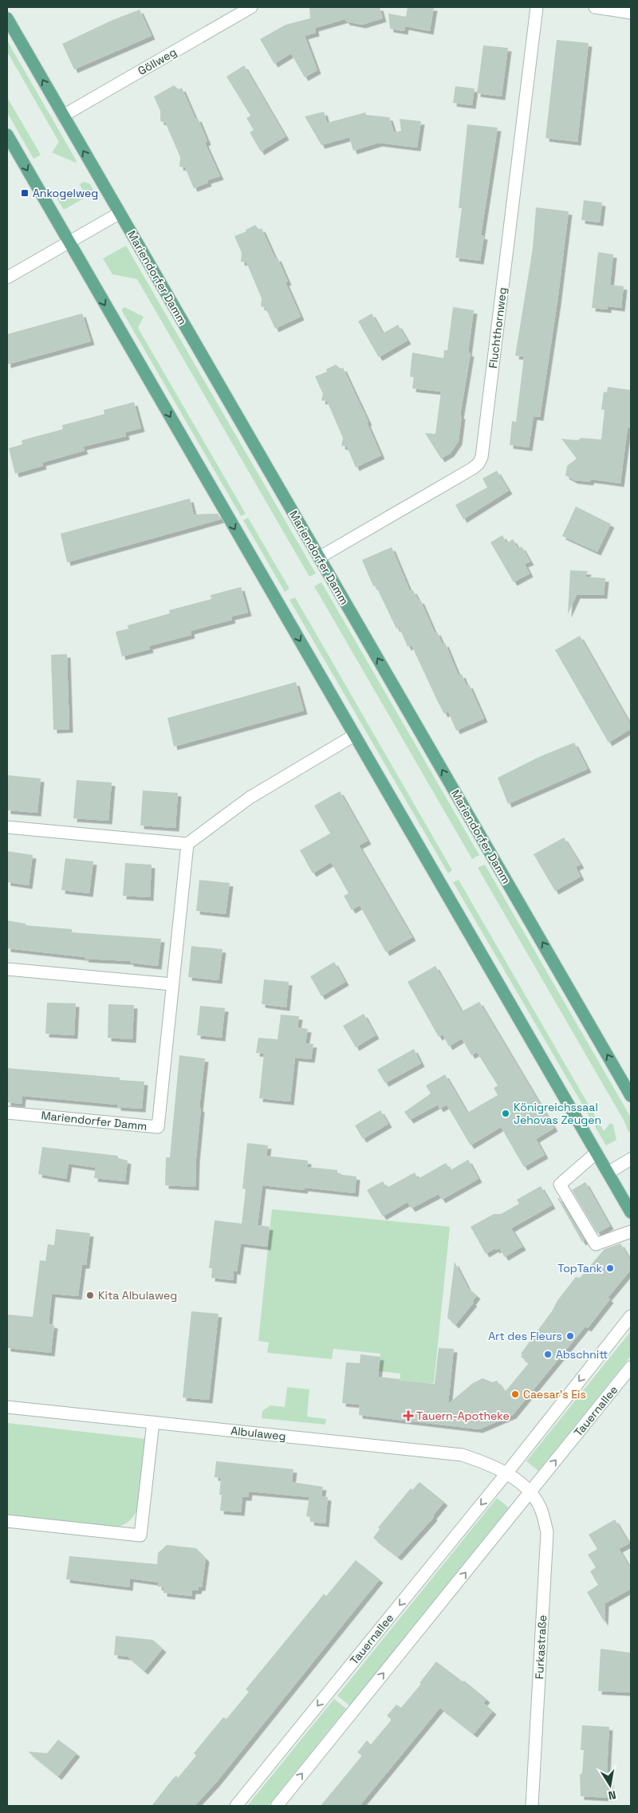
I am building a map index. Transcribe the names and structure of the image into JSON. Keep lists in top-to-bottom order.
{
  "streets": {
    "main road": ["Mariendorfer Damm"],
    "street": [
      "Göllweg",
      "Fluchthornweg",
      "Tauernallee",
      "Albulaweg",
      "Furkastraße"
    ]
  },
  "crossings": [
    ["Göllweg", "Mariendorfer Damm"],
    ["Mariendorfer Damm", "Fluchthornweg"],
    ["Tauernallee", "Albulaweg"],
    ["Tauernallee", "Furkastraße"]
  ],
  "places": {
    "transit": ["Ankogelweg"],
    "other": [
      "Königreichssaal Jehovas Zeugen",
      "TopTank",
      "Kita Albulaweg",
      "Art des Fleurs",
      "Abschnitt",
      "Caesar's Eis"
    ],
    "health": ["Tauern-Apotheke"]
  },
  "north": "bottom"
}
